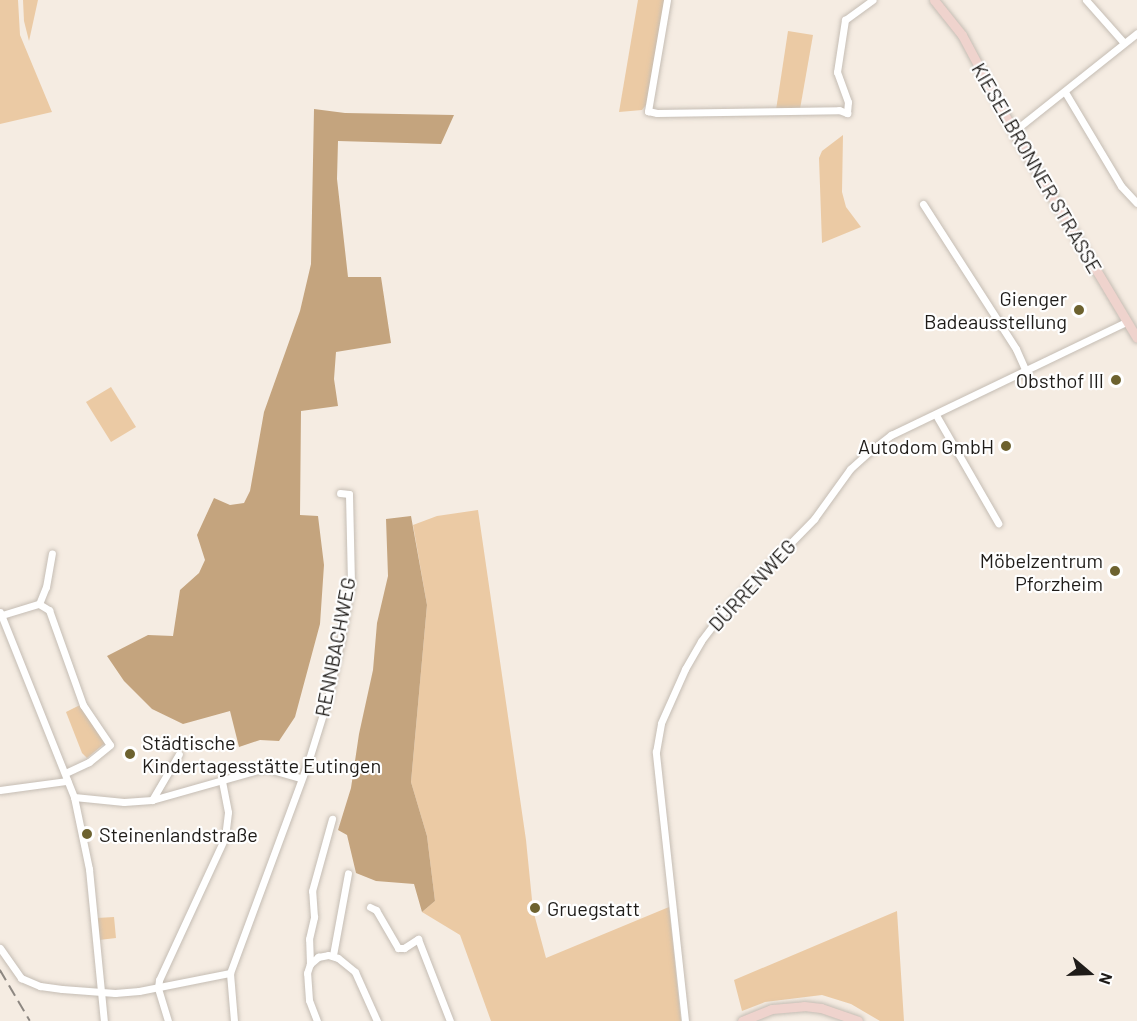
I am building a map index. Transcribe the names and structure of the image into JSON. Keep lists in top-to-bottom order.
{
  "streets": {
    "street": ["KIESELBRONNER STRASSE", "DÜRRENWEG", "RENNBACHWEG"]
  },
  "crossings": [
    ["KIESELBRONNER STRASSE", "DÜRRENWEG"]
  ],
  "places": [
    "Gienger Badeausstellung",
    "Obsthof III",
    "Autodom GmbH",
    "Möbelzentrum Pforzheim",
    "Städtische Kindertagesstätte Eutingen",
    "Steinenlandstraße",
    "Gruegstatt"
  ],
  "north": "right"
}
